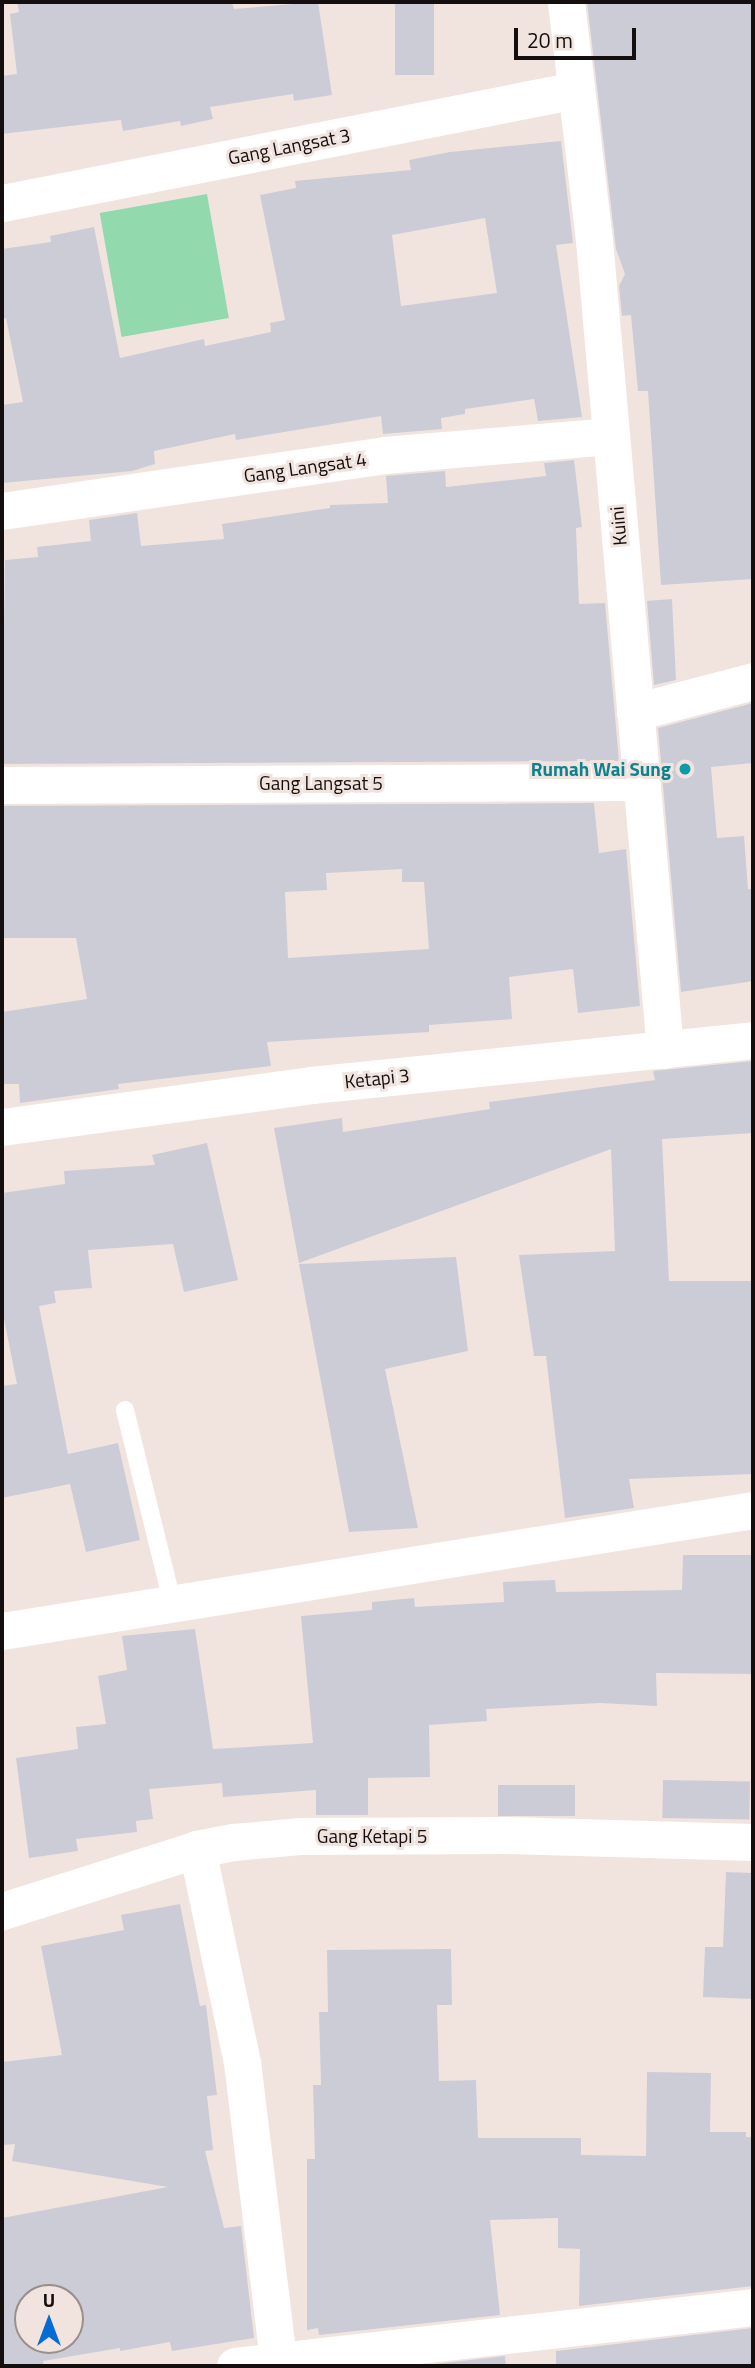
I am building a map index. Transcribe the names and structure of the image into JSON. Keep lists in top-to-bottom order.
{
  "streets": {
    "street": [
      "Gang Langsat 3",
      "Gang Langsat 4",
      "Kuini",
      "Gang Langsat 5",
      "Ketapi 3",
      "Gang Ketapi 5"
    ]
  },
  "crossings": [
    ["Gang Langsat 3", "Kuini"],
    ["Gang Langsat 4", "Kuini"],
    ["Kuini", "Gang Langsat 5"],
    ["Kuini", "Ketapi 3"]
  ],
  "places": ["Rumah Wai Sung"],
  "scale_bar": "20 m",
  "north": "top"
}
